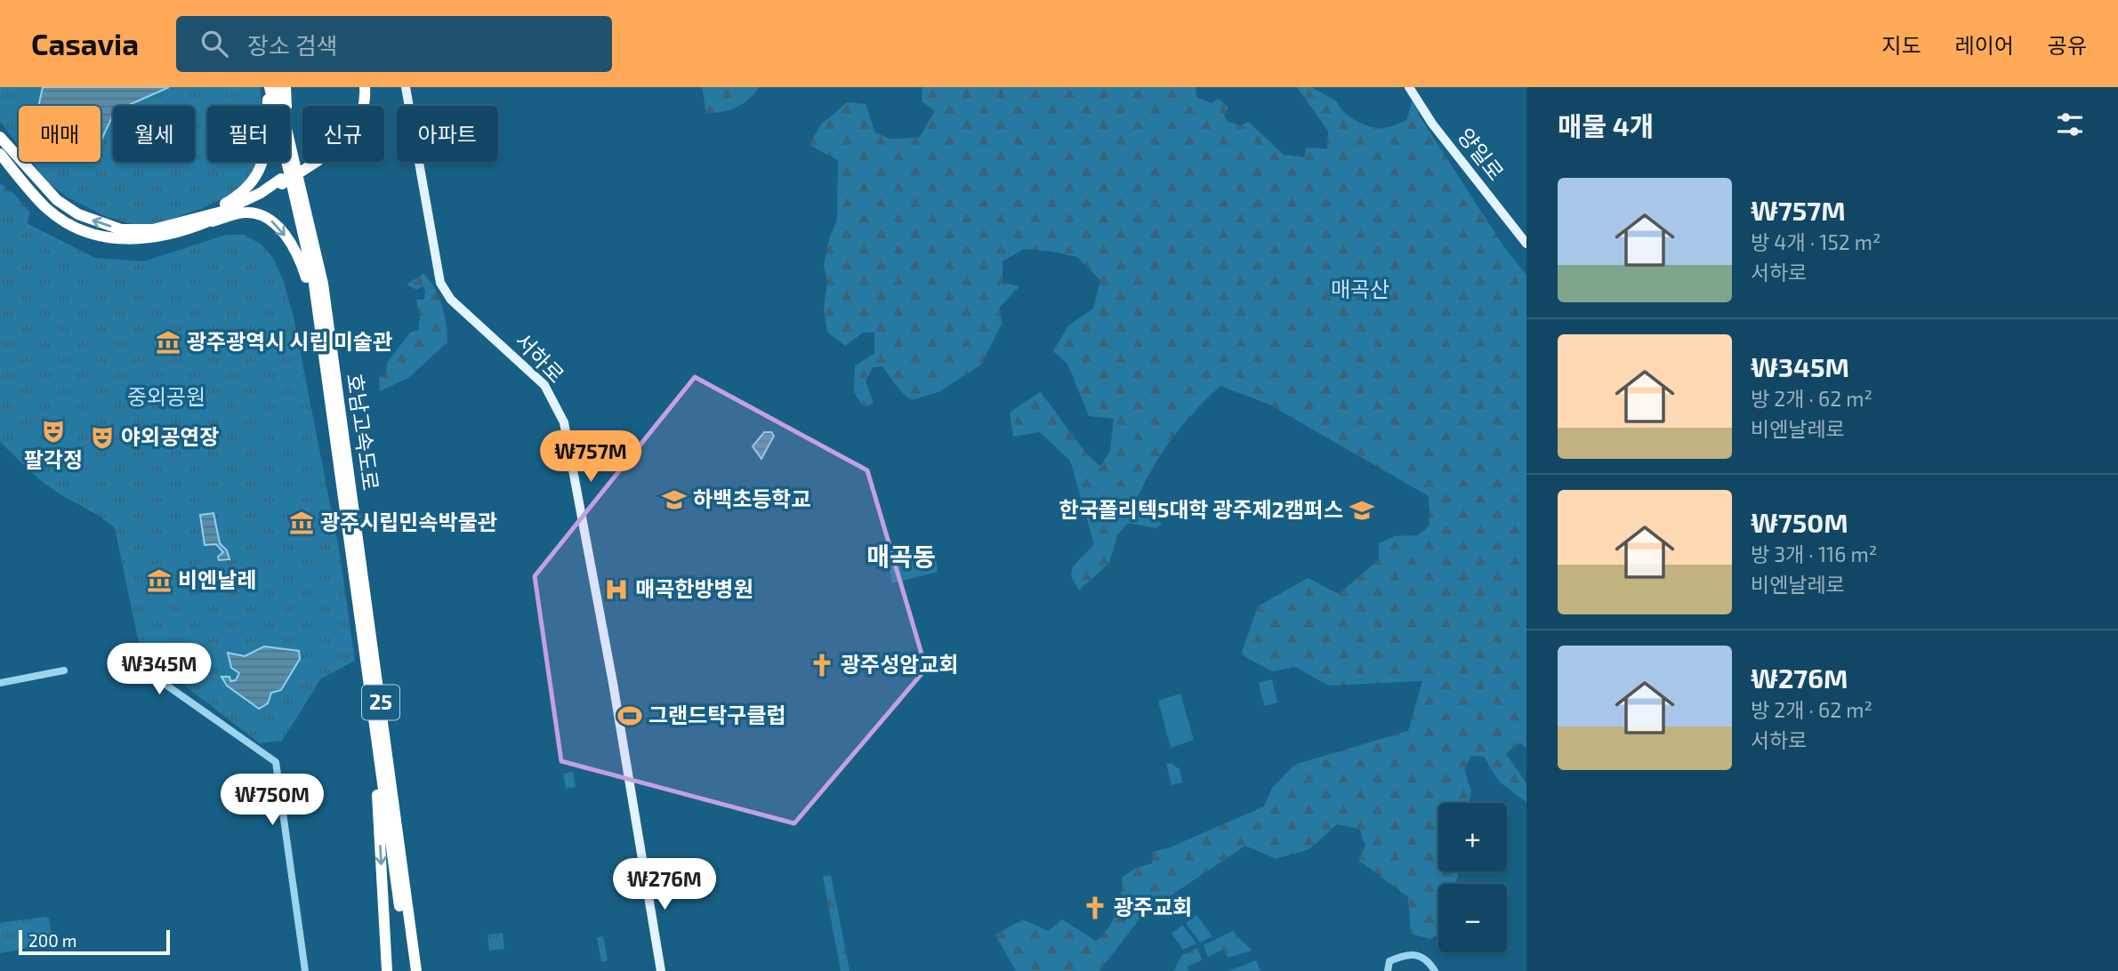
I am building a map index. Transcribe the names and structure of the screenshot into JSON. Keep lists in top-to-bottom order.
{
  "streets": {
    "highway": ["호남고속도로", "25"],
    "main road": ["양일로", "서하로"]
  },
  "districts": ["매곡동"],
  "parks": ["매곡산", "중외공원"],
  "places": {
    "museum": ["광주광역시 시립 미술관", "광주시립민속박물관", "비엔날레"],
    "theatre": ["팔각정", "야외공연장"],
    "school or university": ["하백초등학교", "한국폴리텍5대학 광주제2캠퍼스"],
    "hospital": ["매곡한방병원"],
    "church": ["광주성암교회", "광주교회"],
    "sports": ["그랜드탁구클럽"]
  },
  "scale_bar": "200 m",
  "page": {
    "header": "Casavia",
    "search": "장소 검색",
    "nav": ["지도", "레이어", "공유"],
    "heading": "매물 4개",
    "chip": [
      "매매",
      "월세",
      "필터",
      "신규",
      "아파트"
    ],
    "list": [
      {
        "name": "₩757M",
        "note": "방 4개 · 152 m² · 서하로"
      },
      {
        "name": "₩345M",
        "note": "방 2개 · 62 m² · 비엔날레로"
      },
      {
        "name": "₩750M",
        "note": "방 3개 · 116 m² · 비엔날레로"
      },
      {
        "name": "₩276M",
        "note": "방 2개 · 62 m² · 서하로"
      }
    ],
    "price": [
      "₩757M",
      "₩345M",
      "₩750M",
      "₩276M"
    ],
    "map_buttons": ["+", "−"],
    "scale": "200 m"
  }
}
